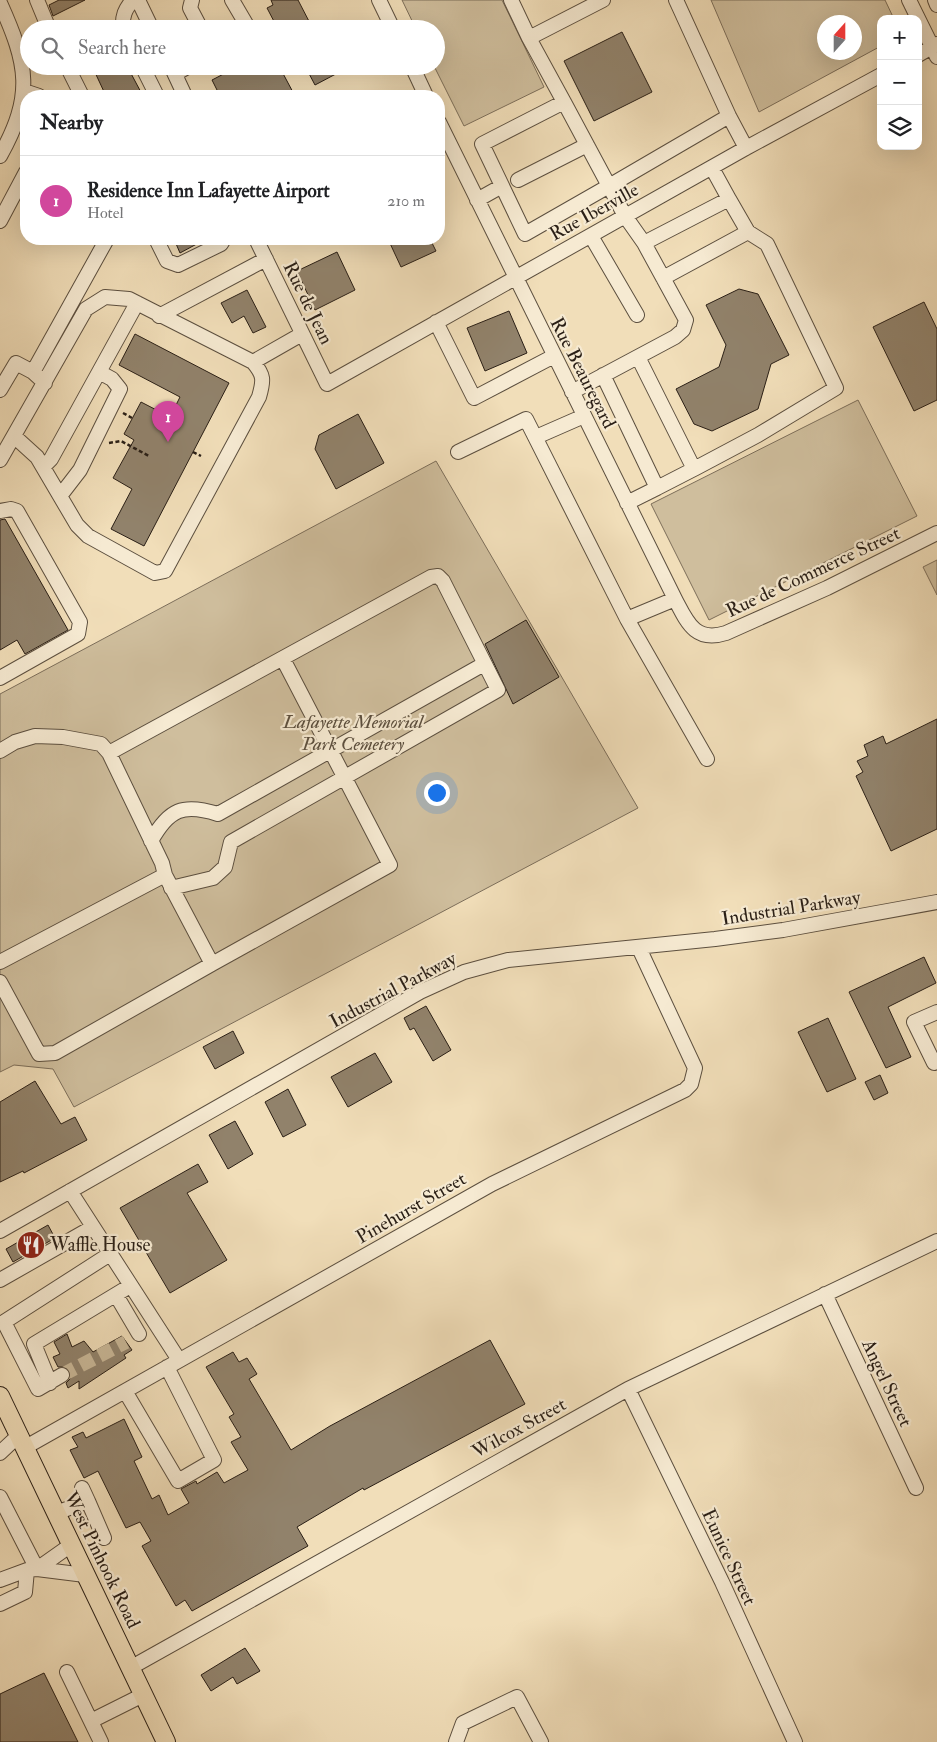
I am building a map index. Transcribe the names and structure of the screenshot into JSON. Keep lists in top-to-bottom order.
{
  "streets": {
    "main road": ["West Pinhook Road"],
    "street": [
      "Rue Iberville",
      "Rue de Jean",
      "Rue Beauregard",
      "Rue de Commerce Street",
      "Industrial Parkway",
      "Pinehurst Street",
      "Angel Street",
      "Wilcox Street",
      "Eunice Street"
    ]
  },
  "crossings": [
    ["Rue Iberville", "Rue de Jean"],
    ["Rue Iberville", "Rue Beauregard"],
    ["Rue Beauregard", "Rue de Commerce Street"],
    ["Industrial Parkway", "Pinehurst Street"],
    ["Pinehurst Street", "West Pinhook Road"],
    ["Angel Street", "Wilcox Street"],
    ["Wilcox Street", "Eunice Street"],
    ["Wilcox Street", "West Pinhook Road"]
  ],
  "parks": ["Lafayette Memorial Park Cemetery"],
  "places": {
    "restaurant": ["Waffle House"]
  },
  "north": "top",
  "page": {
    "map_buttons": ["+", "−"],
    "search": "Search here",
    "heading": "Nearby",
    "list": [
      {
        "mark": "1",
        "name": "Residence Inn Lafayette Airport",
        "note": "Hotel",
        "value": "210 m"
      }
    ],
    "pins": "1"
  }
}
